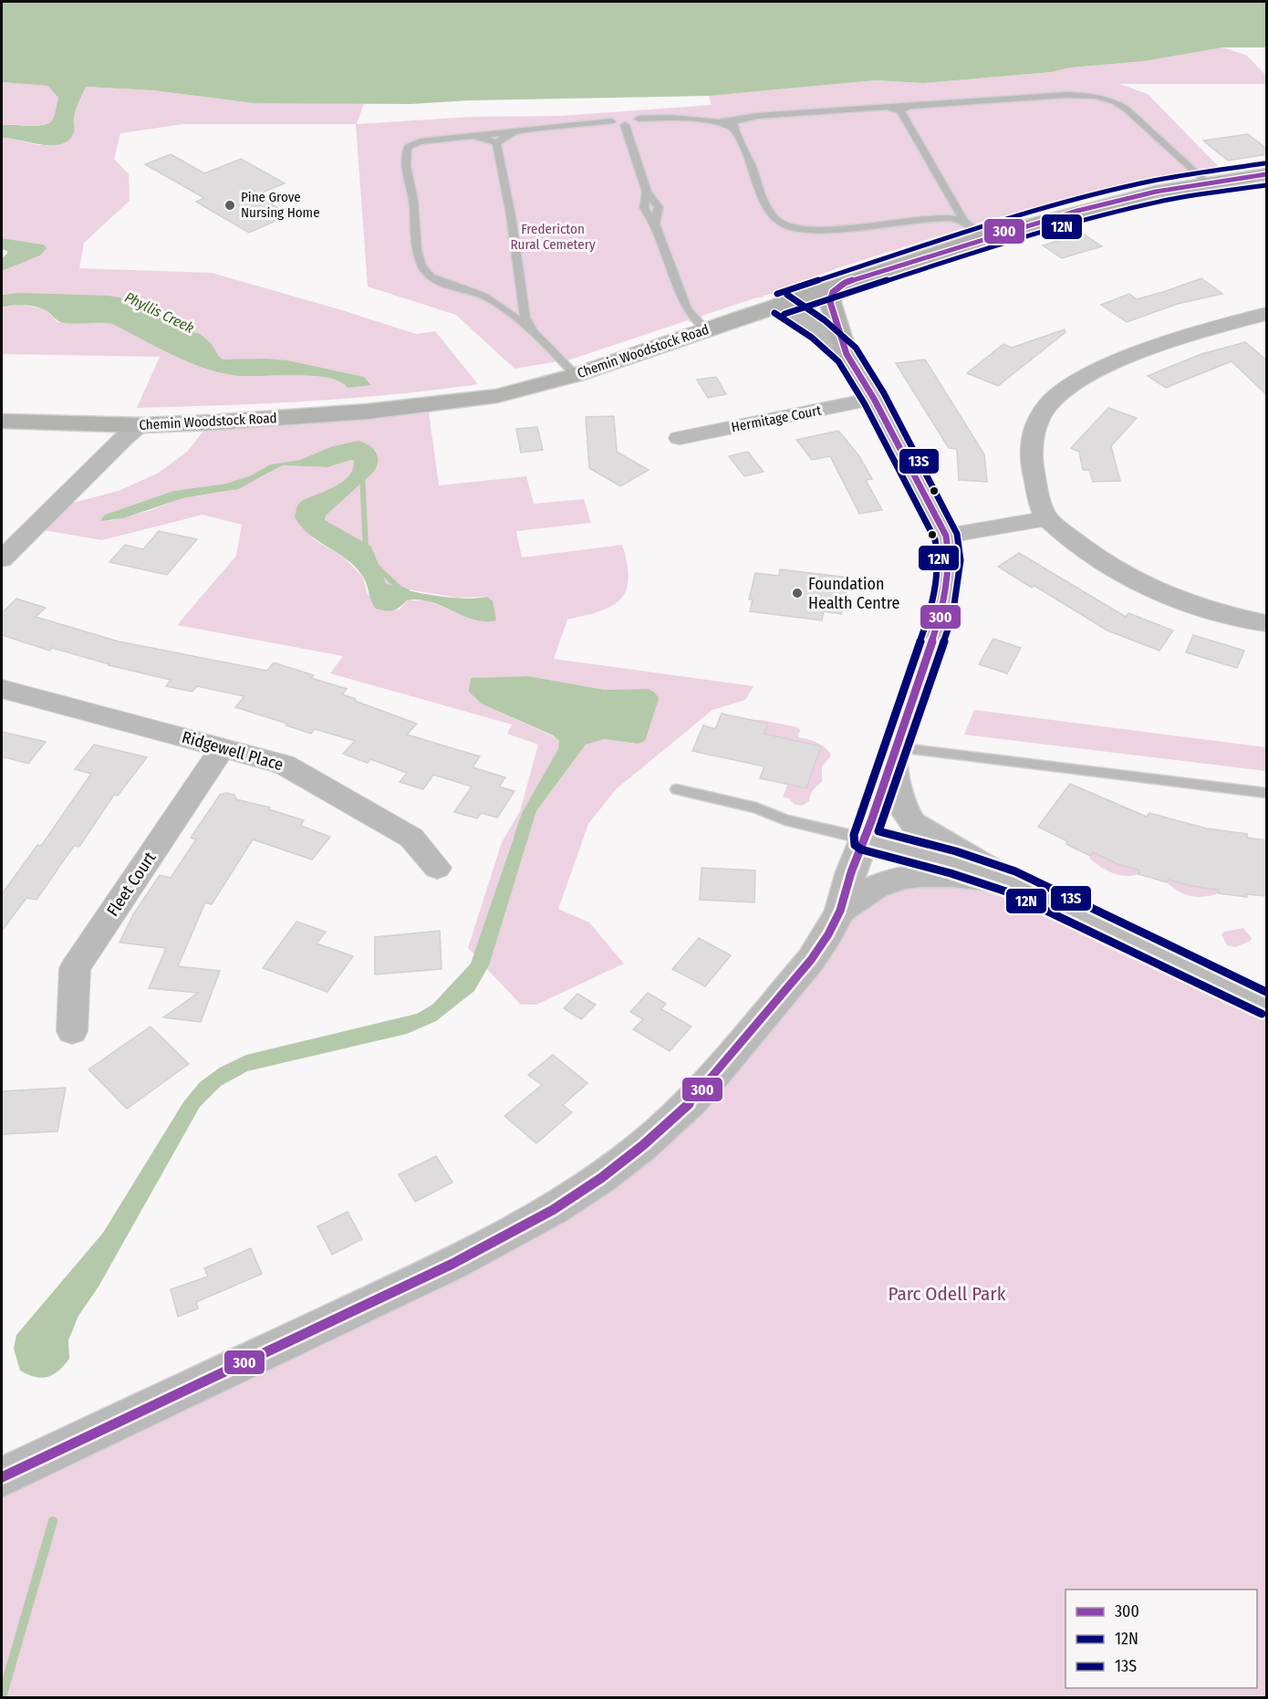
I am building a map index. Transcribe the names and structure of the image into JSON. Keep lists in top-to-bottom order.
{
  "streets": {
    "main road": ["Chemin Woodstock Road"],
    "street": ["Hermitage Court", "Ridgewell Place", "Fleet Court"]
  },
  "crossings": [
    ["Ridgewell Place", "Fleet Court"]
  ],
  "water": ["Phyllis Creek"],
  "parks": ["Fredericton Rural Cemetery", "Parc Odell Park"],
  "places": ["Pine Grove Nursing Home", "Foundation Health Centre"],
  "lines": ["transit line 13S", "transit line 300", "transit line 12N"],
  "legend": ["300", "12N", "13S"]
}
